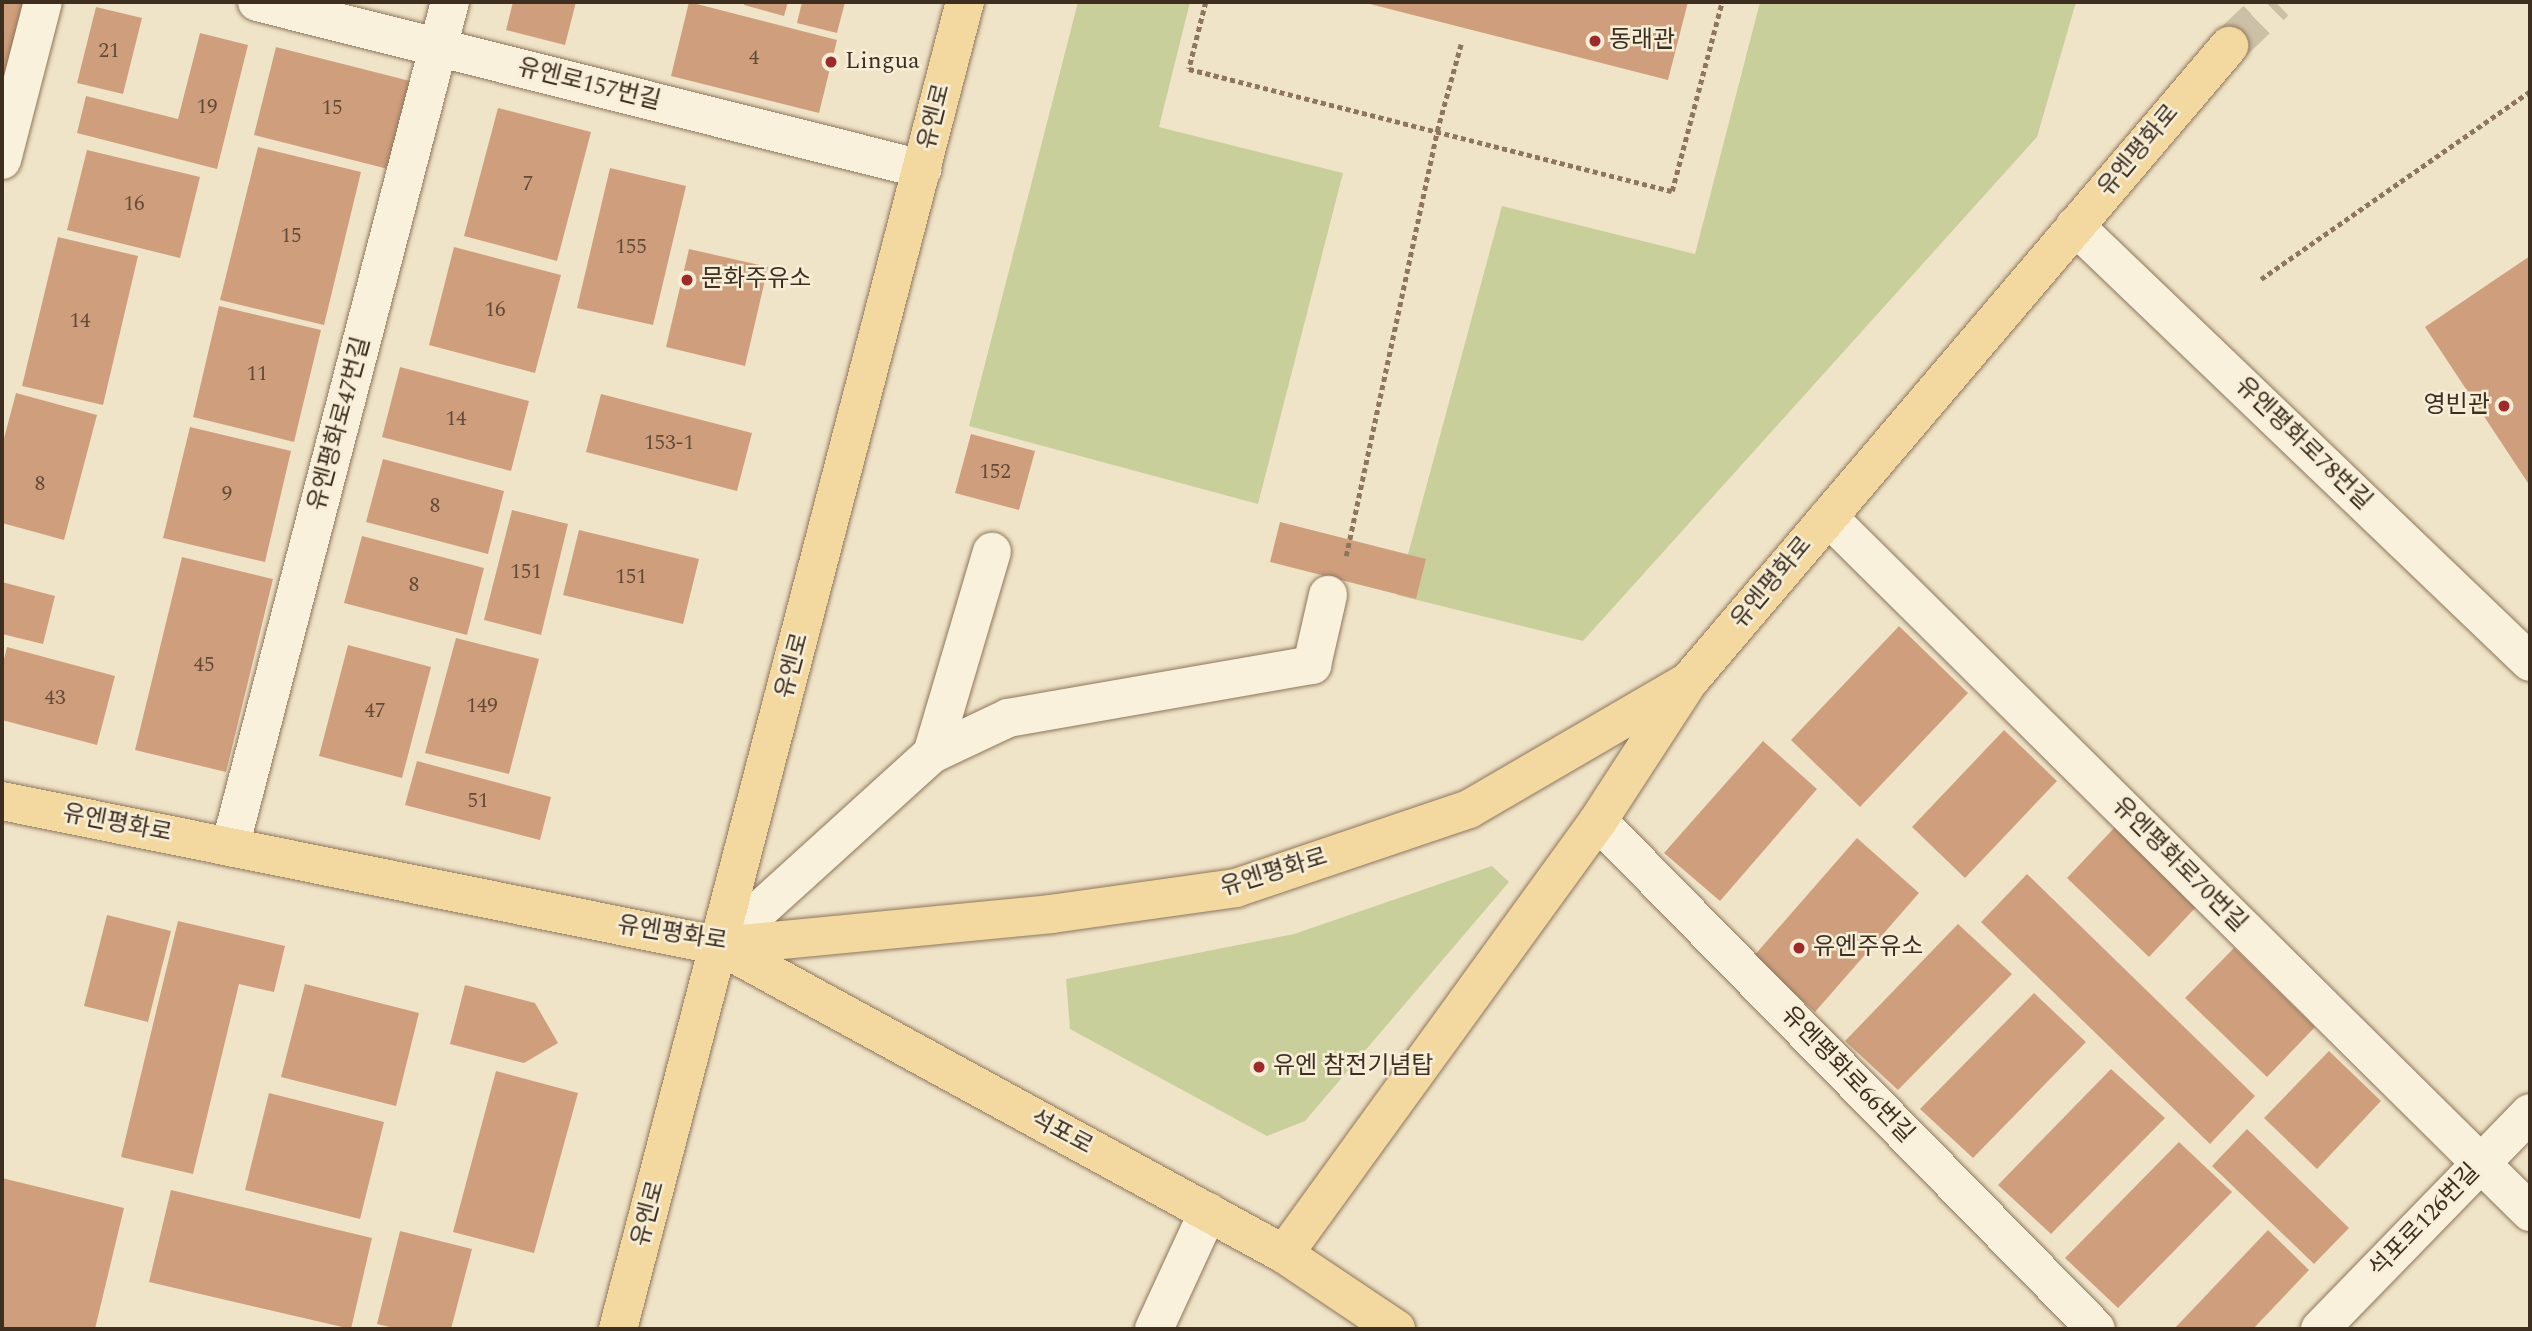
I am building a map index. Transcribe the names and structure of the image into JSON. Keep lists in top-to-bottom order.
{
  "streets": {
    "main road": ["유엔로", "유엔평화로", "석포로"],
    "street": [
      "유엔로157번길",
      "유엔평화로47번길",
      "유엔평화로78번길",
      "유엔평화로70번길",
      "유엔평화로66번길",
      "석포로126번길"
    ]
  },
  "crossings": [
    ["유엔로157번길", "유엔로"],
    ["유엔로157번길", "유엔평화로47번길"],
    ["유엔로", "유엔평화로"],
    ["유엔로", "석포로"],
    ["유엔평화로", "유엔평화로47번길"],
    ["유엔평화로", "유엔평화로78번길"],
    ["유엔평화로", "유엔평화로70번길"],
    ["유엔평화로", "석포로"],
    ["유엔평화로70번길", "석포로126번길"]
  ],
  "places": [
    "동래관",
    "Lingua",
    "문화주유소",
    "영빈관",
    "유엔주유소",
    "유엔 참전기념탑"
  ],
  "house_numbers": [
    "21",
    "4",
    "19",
    "15",
    "7",
    "16",
    "15",
    "155",
    "16",
    "14",
    "11",
    "14",
    "153-1",
    "152",
    "8",
    "9",
    "8",
    "151",
    "151",
    "8",
    "45",
    "43",
    "149",
    "47",
    "51"
  ]
}
